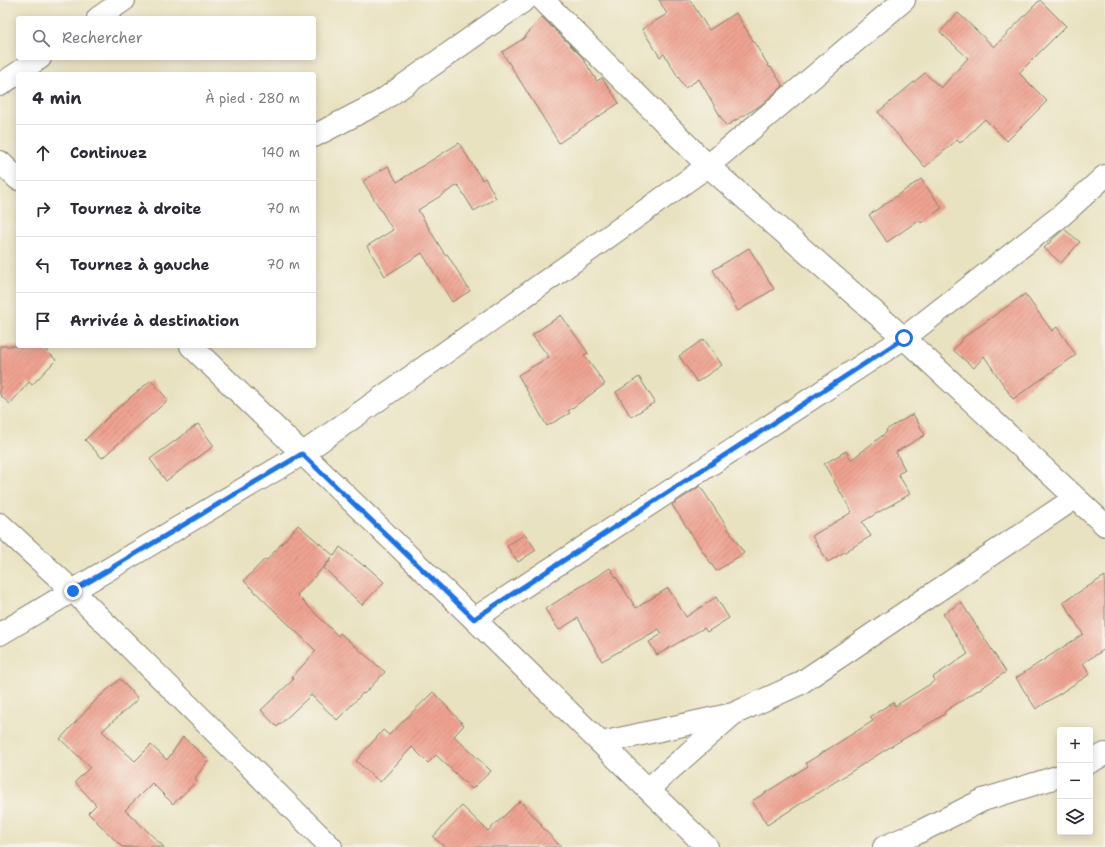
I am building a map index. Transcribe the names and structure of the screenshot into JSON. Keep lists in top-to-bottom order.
{
  "page": {
    "search": "Rechercher",
    "heading": ["4 min", "À pied · 280 m"],
    "list": [
      ["Continuez", "140 m"],
      ["Tournez à droite", "70 m"],
      ["Tournez à gauche", "70 m"],
      "Arrivée à destination"
    ],
    "map_buttons": ["+", "−"]
  }
}
